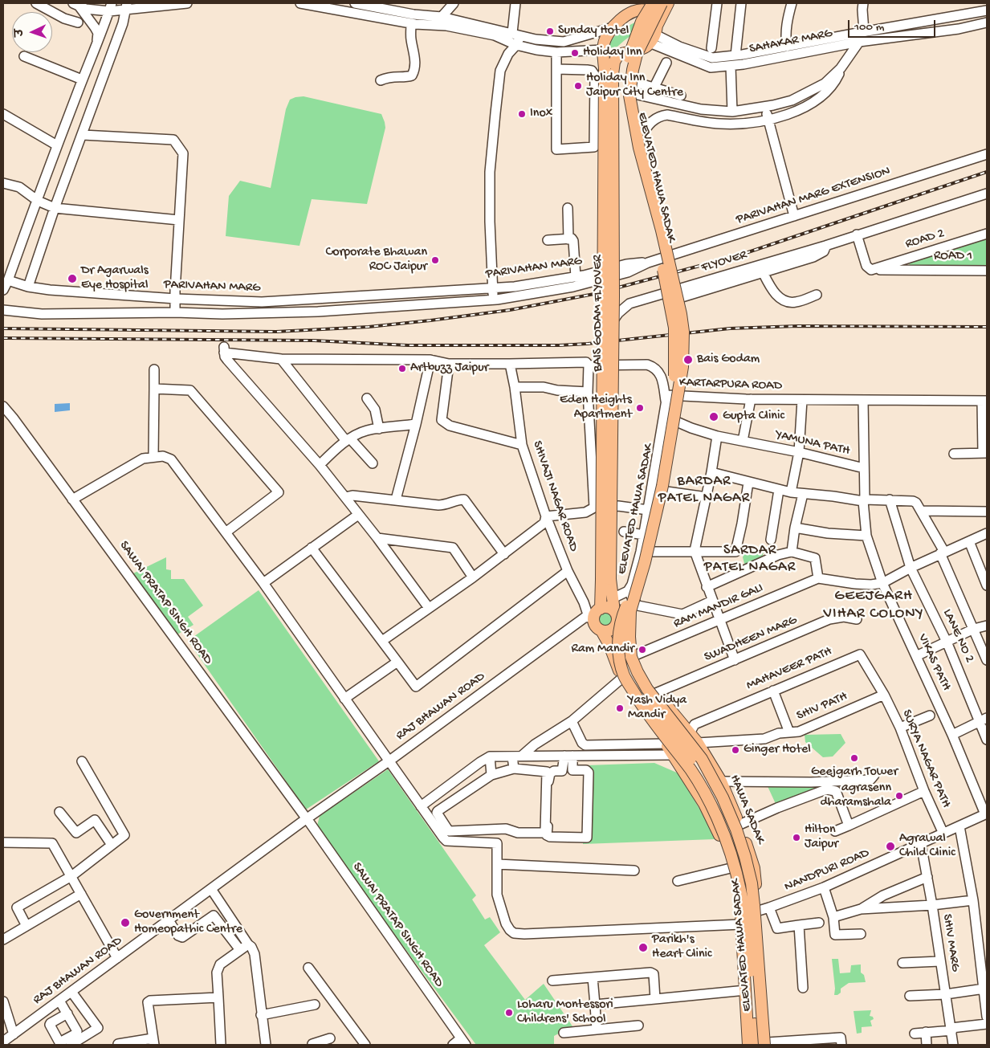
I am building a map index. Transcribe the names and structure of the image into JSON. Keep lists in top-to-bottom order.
{
  "streets": {
    "main road": ["ELEVATED HAWA SADAK", "BAIS GODAM FLYOVER", "HAWA SADAK"],
    "street": [
      "SAHAKAR MARG",
      "PARIVAHAN MARG EXTENSION",
      "ROAD 2",
      "ROAD 1",
      "FLYOVER",
      "PARIVAHAN MARG",
      "KARTARPURA ROAD",
      "YAMUNA PATH",
      "SHIVAJI NAGAR ROAD",
      "SAWAI PRATAP SINGH ROAD",
      "RAM MANDIR GALI",
      "LANE NO 2",
      "SWADHEEN MARG",
      "VIKAS PATH",
      "MAHAVEER PATH",
      "RAJ BHAWAN ROAD",
      "SHIV PATH",
      "SURYA NAGAR PATH",
      "NANDPURI ROAD",
      "SHIV MARG"
    ]
  },
  "crossings": [
    ["ELEVATED HAWA SADAK", "HAWA SADAK"],
    ["PARIVAHAN MARG EXTENSION", "PARIVAHAN MARG"],
    ["ROAD 2", "ROAD 1"],
    ["FLYOVER", "BAIS GODAM FLYOVER"],
    ["BAIS GODAM FLYOVER", "KARTARPURA ROAD"],
    ["BAIS GODAM FLYOVER", "SHIVAJI NAGAR ROAD"],
    ["BAIS GODAM FLYOVER", "RAJ BHAWAN ROAD"],
    ["BAIS GODAM FLYOVER", "HAWA SADAK"],
    ["KARTARPURA ROAD", "YAMUNA PATH"],
    ["KARTARPURA ROAD", "VIKAS PATH"],
    ["YAMUNA PATH", "VIKAS PATH"],
    ["SHIVAJI NAGAR ROAD", "RAJ BHAWAN ROAD"],
    ["SHIVAJI NAGAR ROAD", "HAWA SADAK"],
    ["SAWAI PRATAP SINGH ROAD", "RAJ BHAWAN ROAD"],
    ["RAM MANDIR GALI", "HAWA SADAK"],
    ["SWADHEEN MARG", "HAWA SADAK"],
    ["VIKAS PATH", "NANDPURI ROAD"],
    ["MAHAVEER PATH", "SHIV PATH"],
    ["MAHAVEER PATH", "SURYA NAGAR PATH"],
    ["MAHAVEER PATH", "HAWA SADAK"],
    ["RAJ BHAWAN ROAD", "HAWA SADAK"],
    ["SHIV PATH", "SURYA NAGAR PATH"],
    ["SURYA NAGAR PATH", "NANDPURI ROAD"],
    ["HAWA SADAK", "NANDPURI ROAD"],
    ["NANDPURI ROAD", "SHIV MARG"]
  ],
  "districts": ["BARDAR PATEL NAGAR", "SARDAR PATEL NAGAR", "GEEJGARH VIHAR COLONY"],
  "places": [
    "Sunday Hotel",
    "Holiday Inn",
    "Holiday Inn Jaipur City Centre",
    "Inox",
    "Corporate Bhawan ROC Jaipur",
    "Dr Agarwals Eye Hospital",
    "Bais Godam",
    "Artbuzz Jaipur",
    "Eden Heights Apartment",
    "Gupta Clinic",
    "Ram Mandir",
    "Yash Vidya Mandir",
    "Ginger Hotel",
    "Geejgarh Tower",
    "agrasenn dharamshala",
    "Hilton Jaipur",
    "Agrawal Child Clinic",
    "Government Homeopathic Centre",
    "Parikh's Heart Clinic",
    "Loharu Montessori Childrens' School"
  ],
  "scale_bar": "100 m",
  "north": "left"
}
